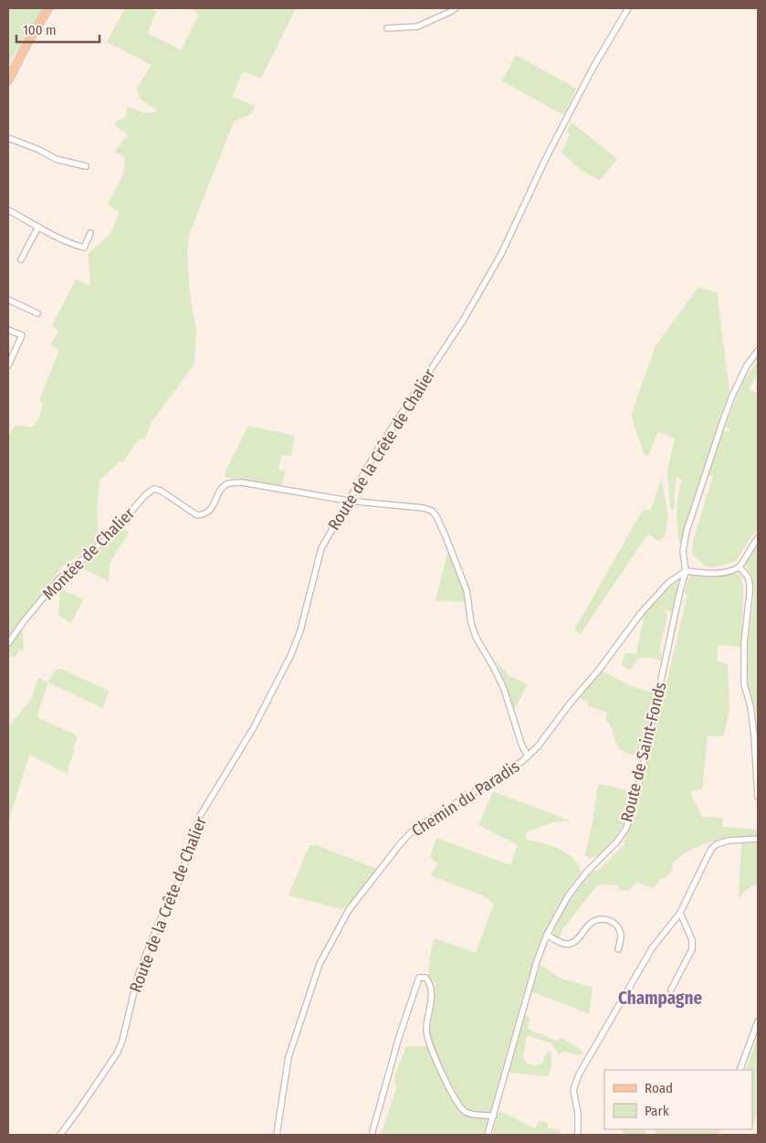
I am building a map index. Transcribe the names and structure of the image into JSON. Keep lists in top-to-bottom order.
{
  "streets": {
    "street": [
      "Route de la Crête de Chalier",
      "Montée de Chalier",
      "Route de Saint-Fonds",
      "Chemin du Paradis"
    ]
  },
  "crossings": [
    ["Route de la Crête de Chalier", "Montée de Chalier"],
    ["Route de Saint-Fonds", "Chemin du Paradis"]
  ],
  "districts": ["Champagne"],
  "legend": ["Road", "Park"],
  "scale_bar": "100 m"
}
